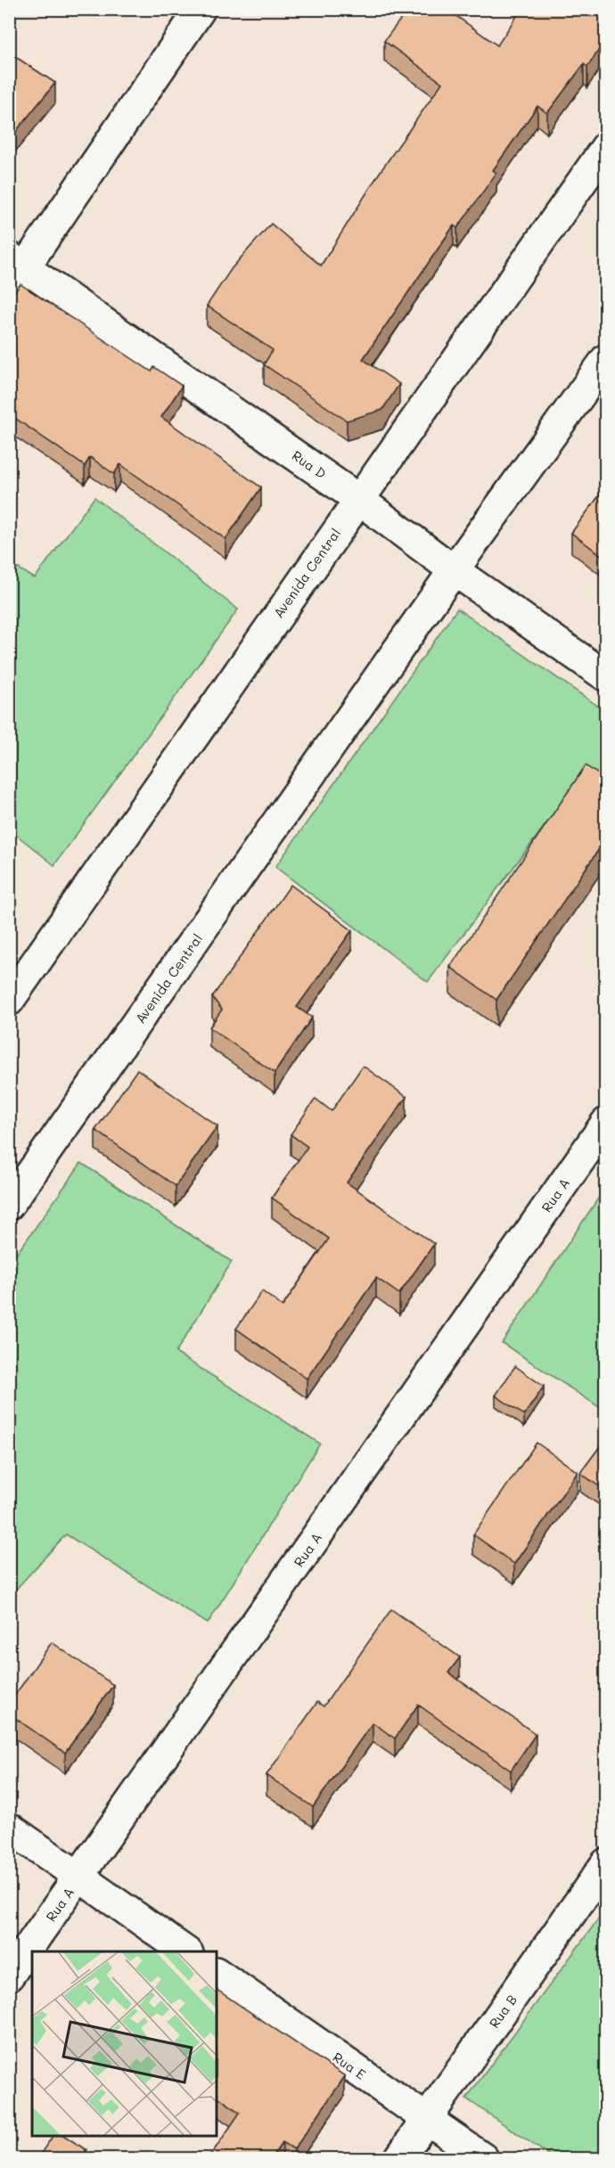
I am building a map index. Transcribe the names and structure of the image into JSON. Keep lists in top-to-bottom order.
{
  "streets": {
    "street": [
      "Rua D",
      "Avenida Central",
      "Rua A",
      "Rua B",
      "Rua E"
    ]
  },
  "crossings": [
    ["Rua D", "Avenida Central"],
    ["Rua B", "Rua E"]
  ]
}
